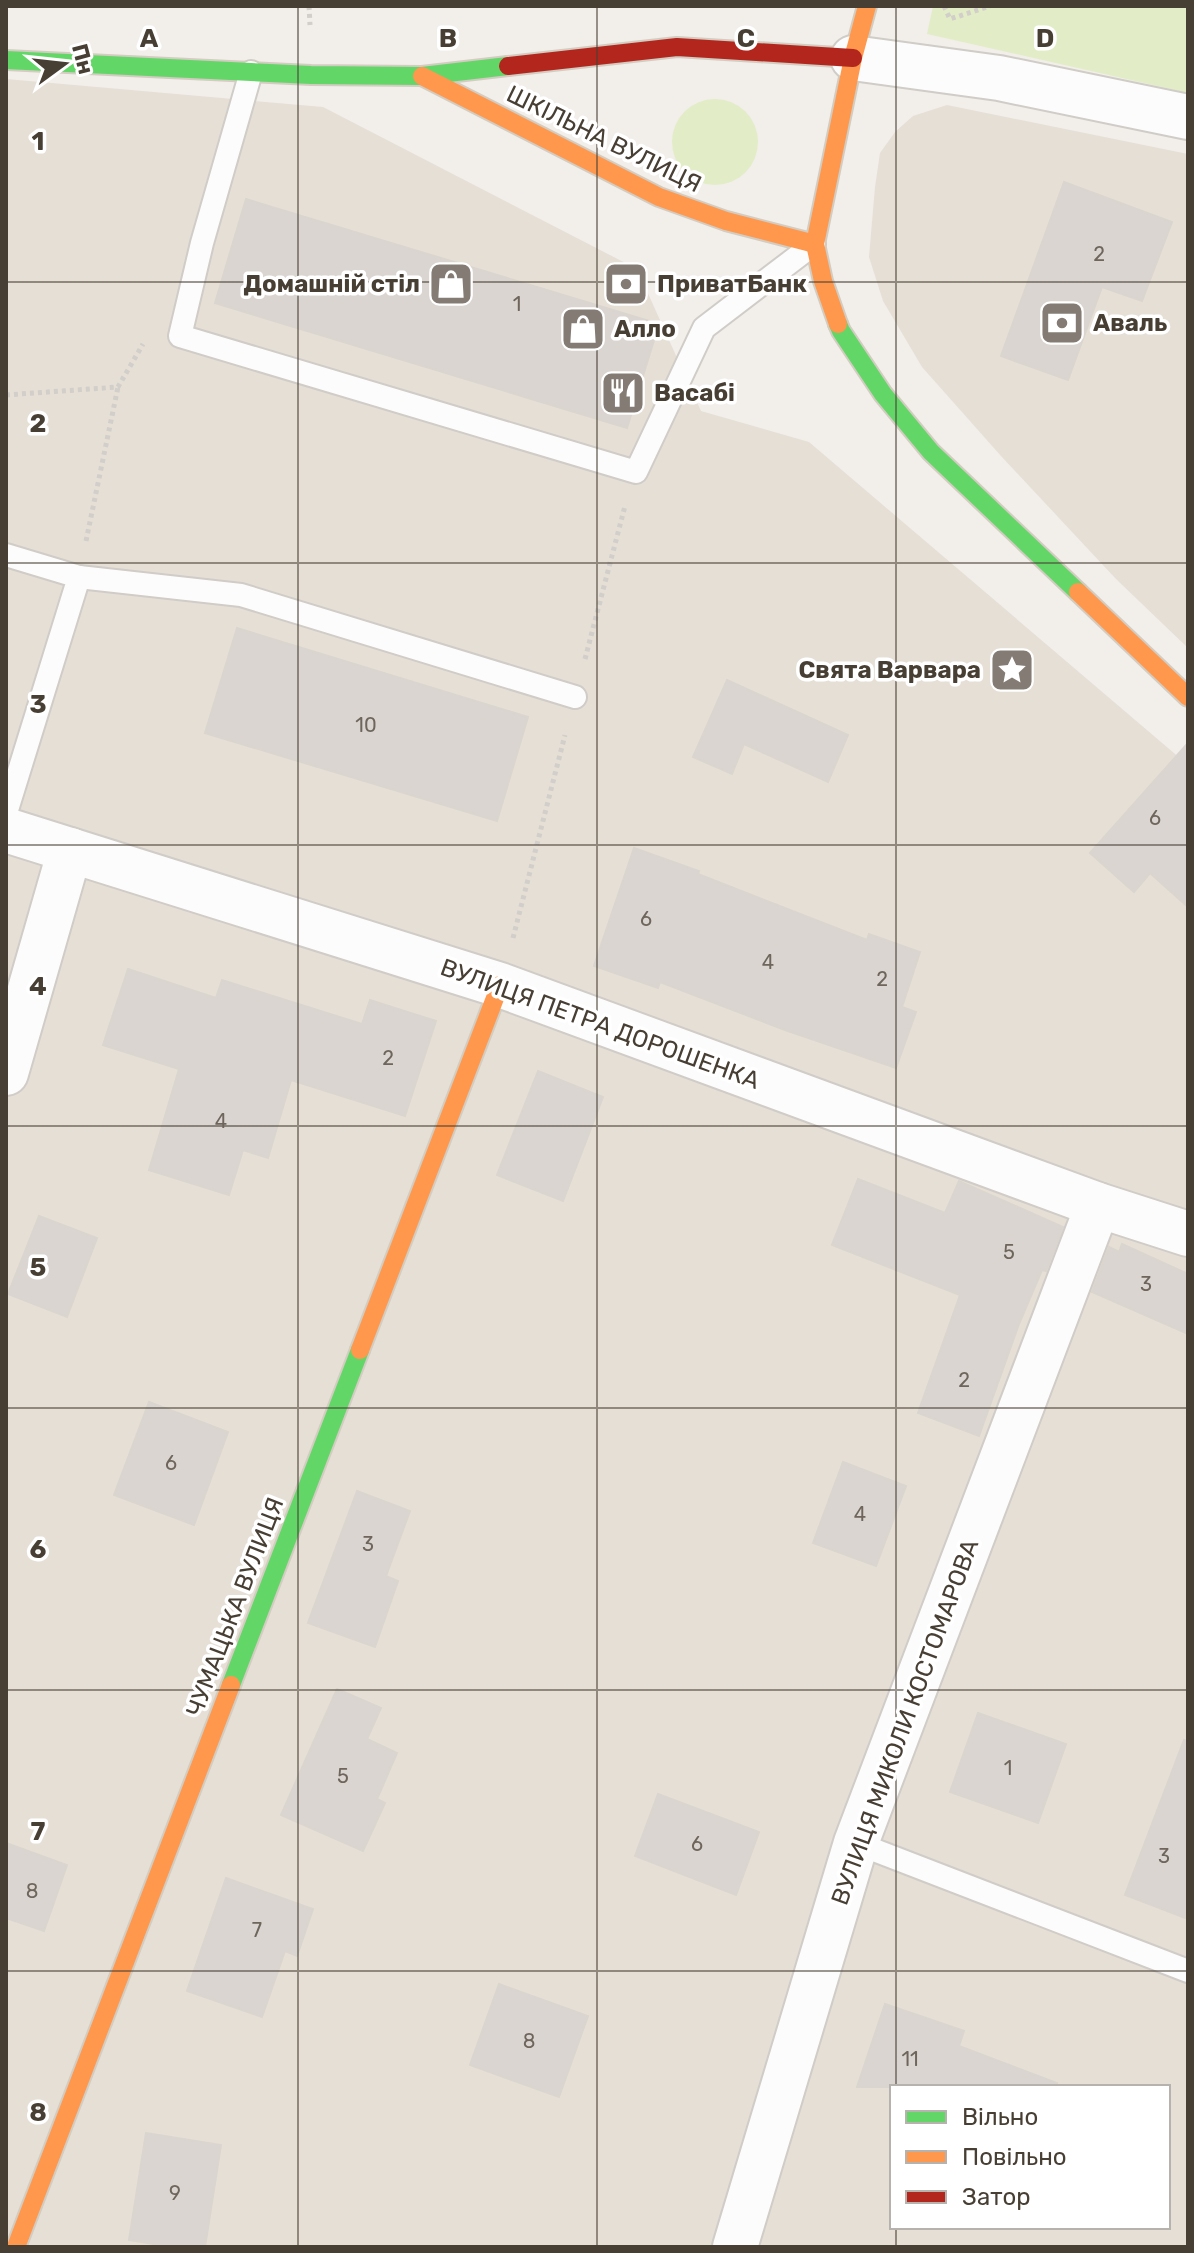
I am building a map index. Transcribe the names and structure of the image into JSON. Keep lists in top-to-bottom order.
{
  "streets": {
    "street": [
      "ШКІЛЬНА ВУЛИЦЯ",
      "ВУЛИЦЯ ПЕТРА ДОРОШЕНКА",
      "ЧУМАЦЬКА ВУЛИЦЯ",
      "ВУЛИЦЯ МИКОЛИ КОСТОМАРОВА"
    ]
  },
  "crossings": [
    ["ВУЛИЦЯ ПЕТРА ДОРОШЕНКА", "ЧУМАЦЬКА ВУЛИЦЯ"],
    ["ВУЛИЦЯ ПЕТРА ДОРОШЕНКА", "ВУЛИЦЯ МИКОЛИ КОСТОМАРОВА"]
  ],
  "places": {
    "shop": ["Домашній стіл", "Алло"],
    "bank": ["ПриватБанк", "Аваль"],
    "restaurant": ["Васабі"],
    "place": ["Свята Варвара"]
  },
  "house_numbers": [
    "2",
    "1",
    "10",
    "6",
    "6",
    "4",
    "2",
    "2",
    "4",
    "5",
    "3",
    "2",
    "6",
    "4",
    "3",
    "1",
    "5",
    "6",
    "3",
    "8",
    "7",
    "8",
    "11",
    "9"
  ],
  "legend": ["Вільно", "Повільно", "Затор"],
  "north": "right",
  "grid": {
    "columns": [
      "A",
      "B",
      "C",
      "D"
    ],
    "rows": [
      "1",
      "2",
      "3",
      "4",
      "5",
      "6",
      "7",
      "8"
    ]
  }
}
